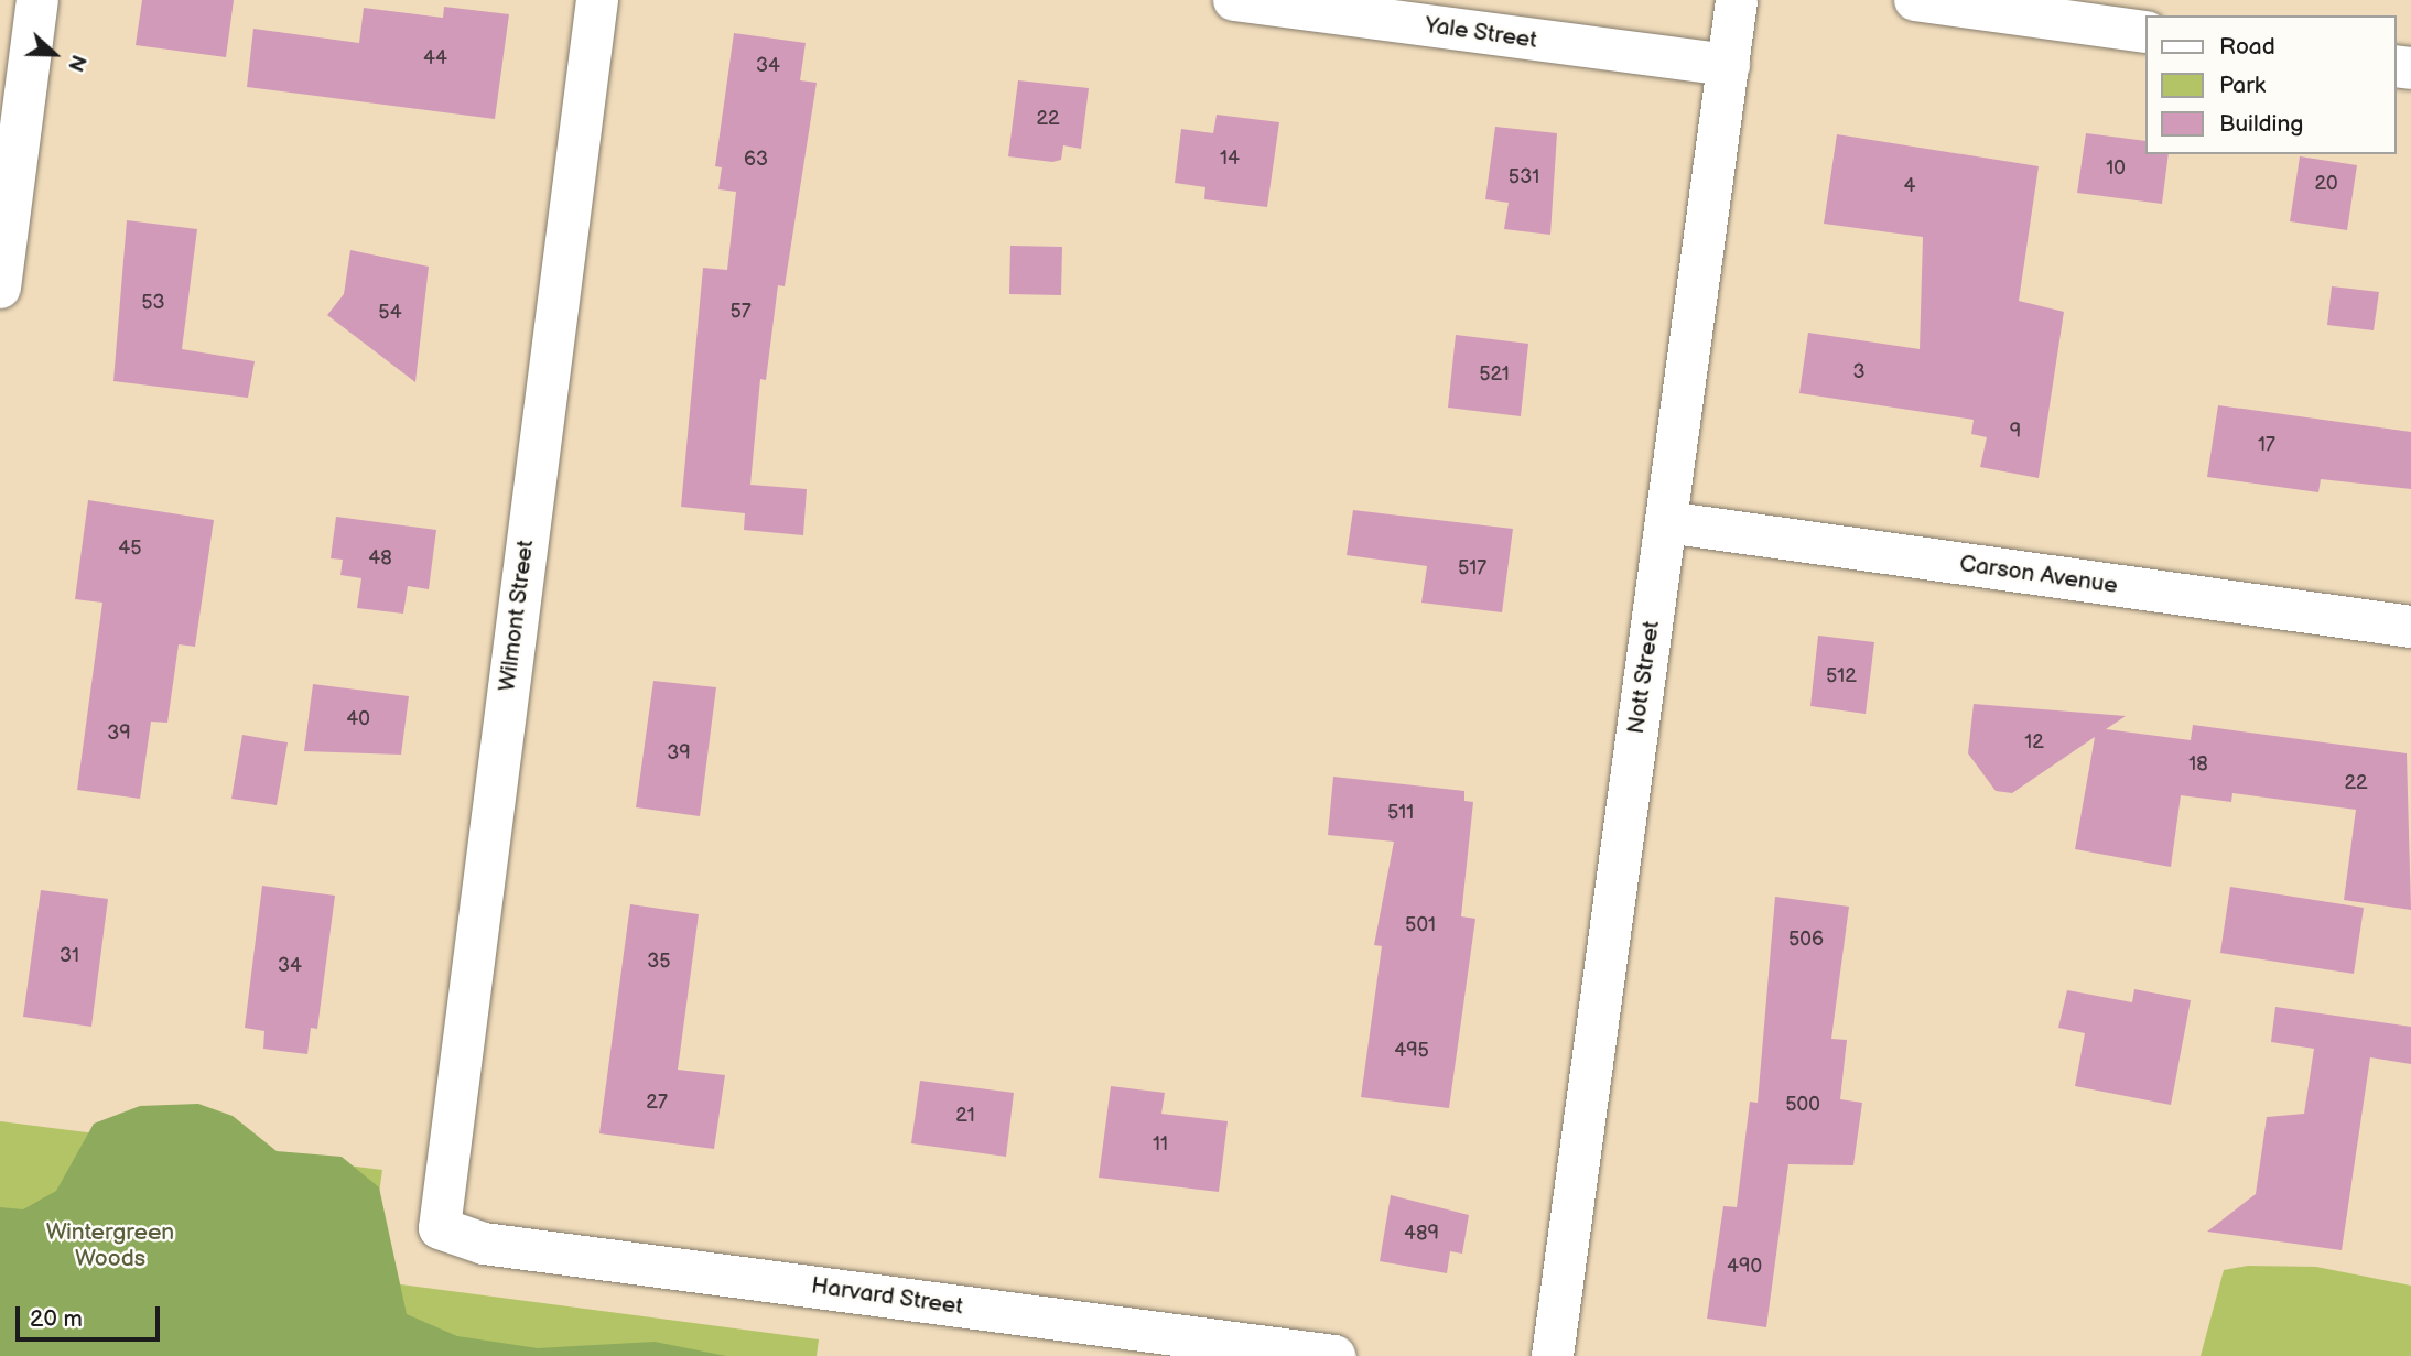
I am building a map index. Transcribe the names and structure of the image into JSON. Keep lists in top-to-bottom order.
{
  "streets": {
    "street": [
      "Yale Street",
      "Carson Avenue",
      "Wilmont Street",
      "Nott Street",
      "Harvard Street"
    ]
  },
  "crossings": [
    ["Yale Street", "Nott Street"],
    ["Carson Avenue", "Nott Street"],
    ["Wilmont Street", "Harvard Street"]
  ],
  "parks": ["Wintergreen Woods"],
  "house_numbers": [
    "44",
    "34",
    "22",
    "14",
    "63",
    "10",
    "531",
    "20",
    "4",
    "53",
    "57",
    "54",
    "3",
    "521",
    "9",
    "17",
    "45",
    "48",
    "517",
    "512",
    "40",
    "39",
    "12",
    "39",
    "18",
    "22",
    "511",
    "501",
    "506",
    "31",
    "35",
    "34",
    "495",
    "27",
    "500",
    "21",
    "11",
    "489",
    "490"
  ],
  "legend": ["Road", "Park", "Building"],
  "scale_bar": "20 m",
  "north": "right"
}
